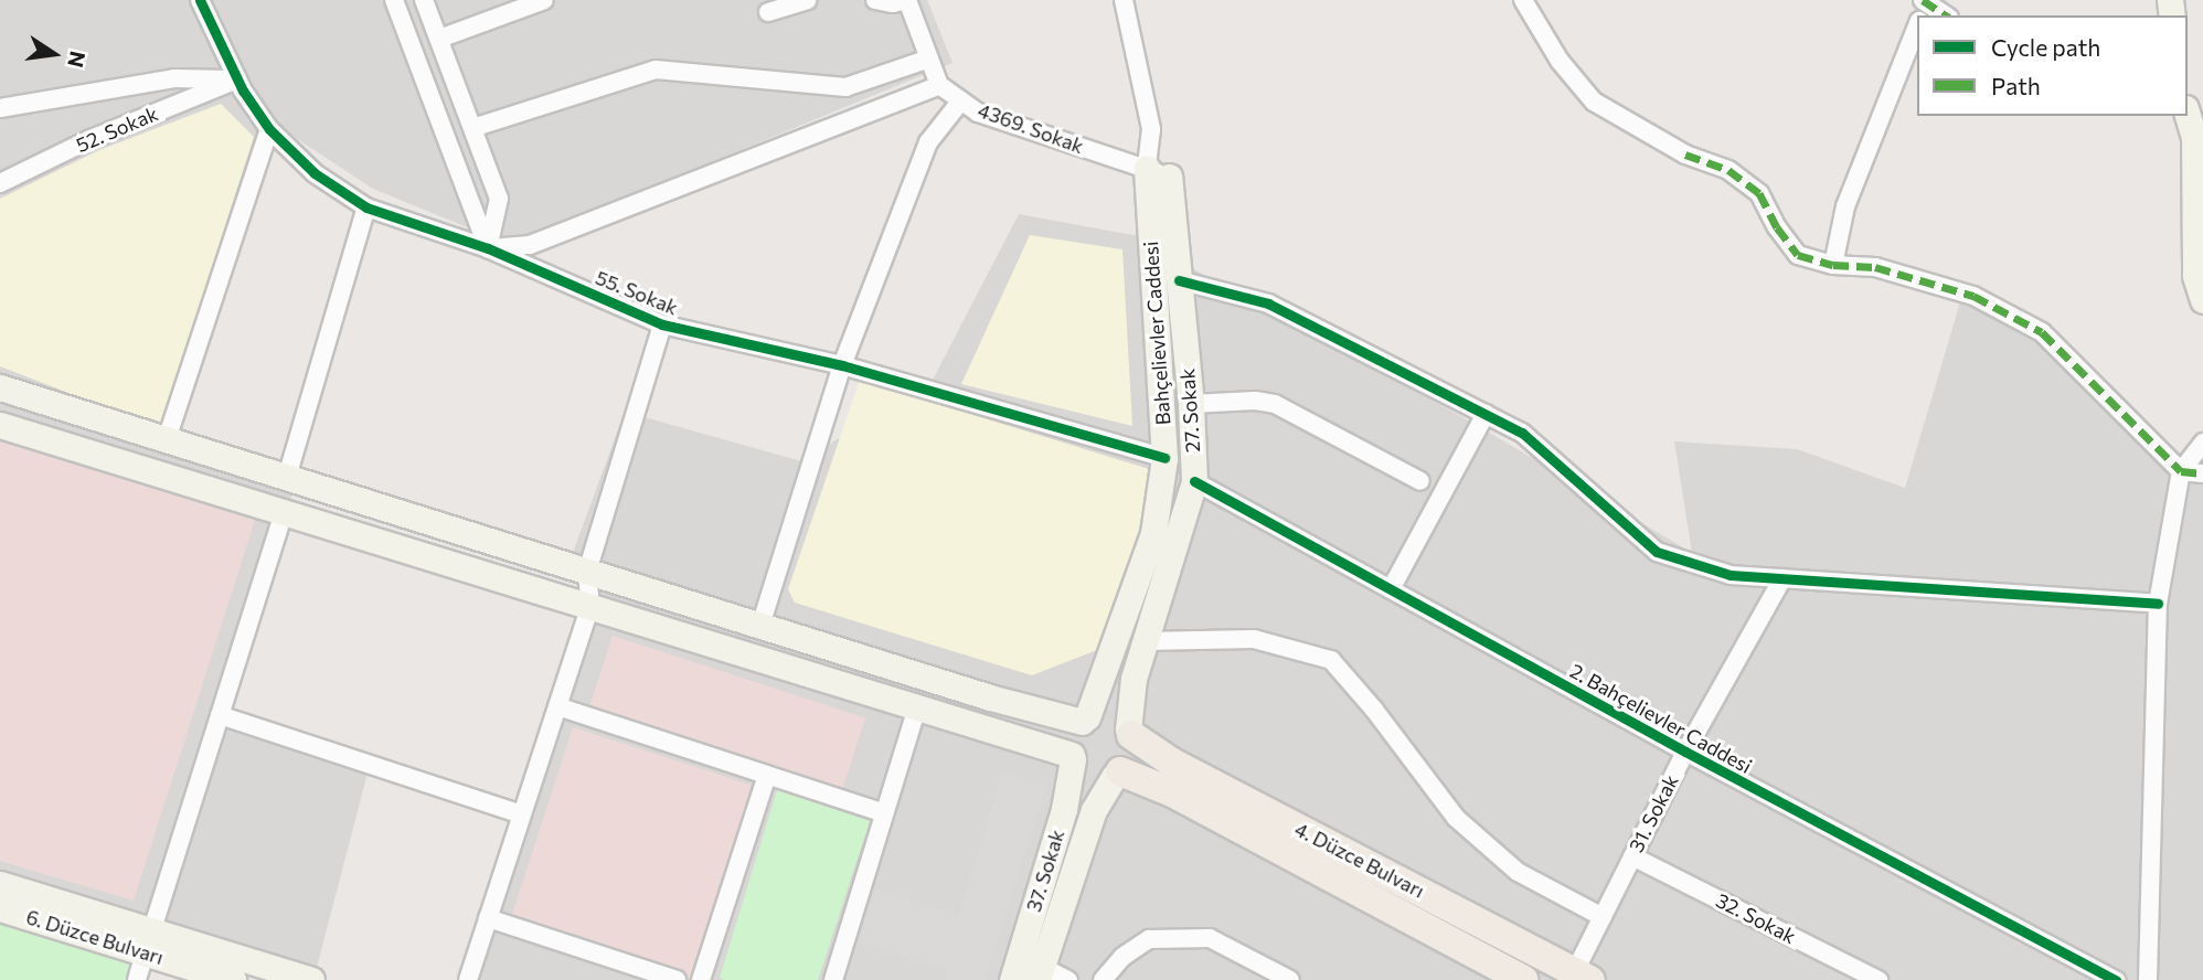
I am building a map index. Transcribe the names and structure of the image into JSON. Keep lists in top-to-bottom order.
{
  "streets": {
    "main road": [
      "Bahçelievler Caddesi",
      "27. Sokak",
      "4. Düzce Bulvarı",
      "37. Sokak",
      "6. Düzce Bulvarı"
    ],
    "street": [
      "4369. Sokak",
      "52. Sokak",
      "55. Sokak",
      "2. Bahçelievler Caddesi",
      "31. Sokak",
      "32. Sokak"
    ]
  },
  "crossings": [
    ["4369. Sokak", "Bahçelievler Caddesi"],
    ["4369. Sokak", "27. Sokak"],
    ["52. Sokak", "55. Sokak"],
    ["55. Sokak", "Bahçelievler Caddesi"],
    ["Bahçelievler Caddesi", "27. Sokak"],
    ["Bahçelievler Caddesi", "4. Düzce Bulvarı"],
    ["Bahçelievler Caddesi", "37. Sokak"],
    ["27. Sokak", "2. Bahçelievler Caddesi"],
    ["27. Sokak", "4. Düzce Bulvarı"],
    ["27. Sokak", "37. Sokak"],
    ["2. Bahçelievler Caddesi", "31. Sokak"],
    ["31. Sokak", "4. Düzce Bulvarı"],
    ["31. Sokak", "32. Sokak"],
    ["4. Düzce Bulvarı", "37. Sokak"]
  ],
  "legend": ["Cycle path", "Path"],
  "north": "right"
}
